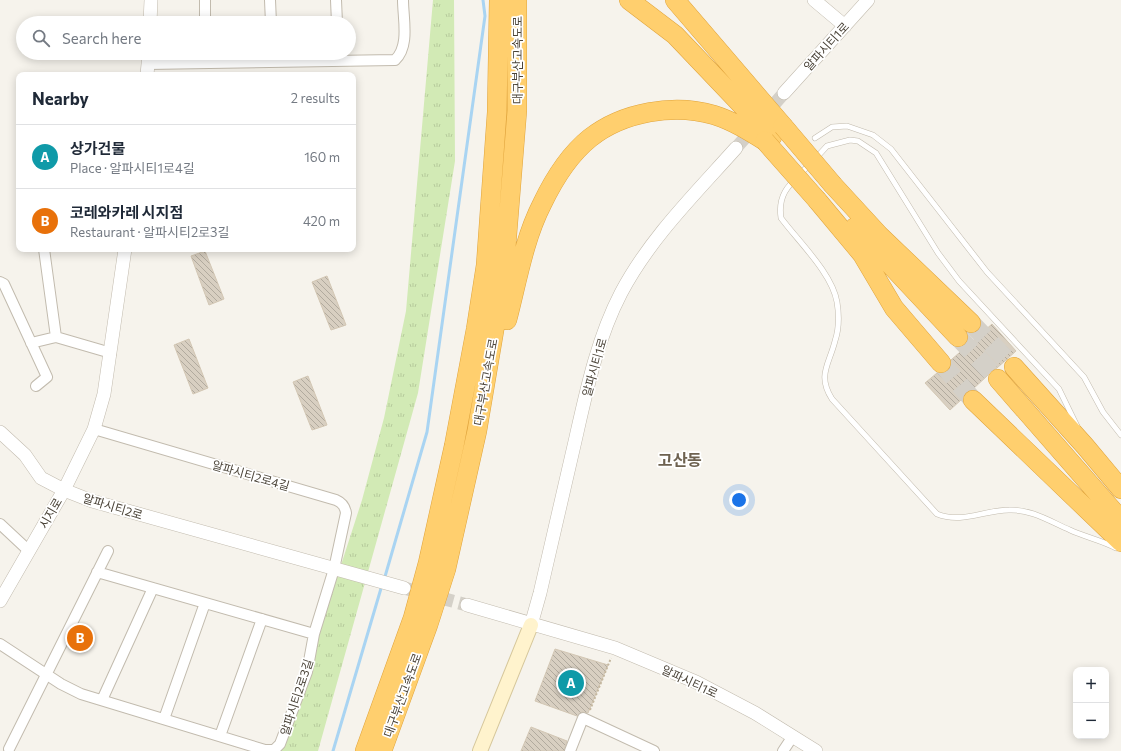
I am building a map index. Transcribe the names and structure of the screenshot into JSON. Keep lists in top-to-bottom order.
{
  "streets": {
    "highway": ["대구부산고속도로"],
    "main road": ["알파시티1로"],
    "street": [
      "알파시티2로4길",
      "알파시티2로",
      "시지로",
      "알파시티2로3길"
    ]
  },
  "crossings": [
    ["알파시티2로4길", "알파시티2로"],
    ["알파시티2로4길", "알파시티2로3길"],
    ["알파시티2로", "시지로"],
    ["알파시티2로", "알파시티2로3길"]
  ],
  "districts": ["고산동"],
  "page": {
    "search": "Search here",
    "heading": ["Nearby", "2 results"],
    "list": [
      {
        "mark": "A",
        "name": "상가건물",
        "note": "Place · 알파시티1로4길",
        "value": "160 m"
      },
      {
        "mark": "B",
        "name": "코레와카레 시지점",
        "note": "Restaurant · 알파시티2로3길",
        "value": "420 m"
      }
    ],
    "pins": ["B", "A"],
    "map_buttons": ["+", "−"]
  }
}
